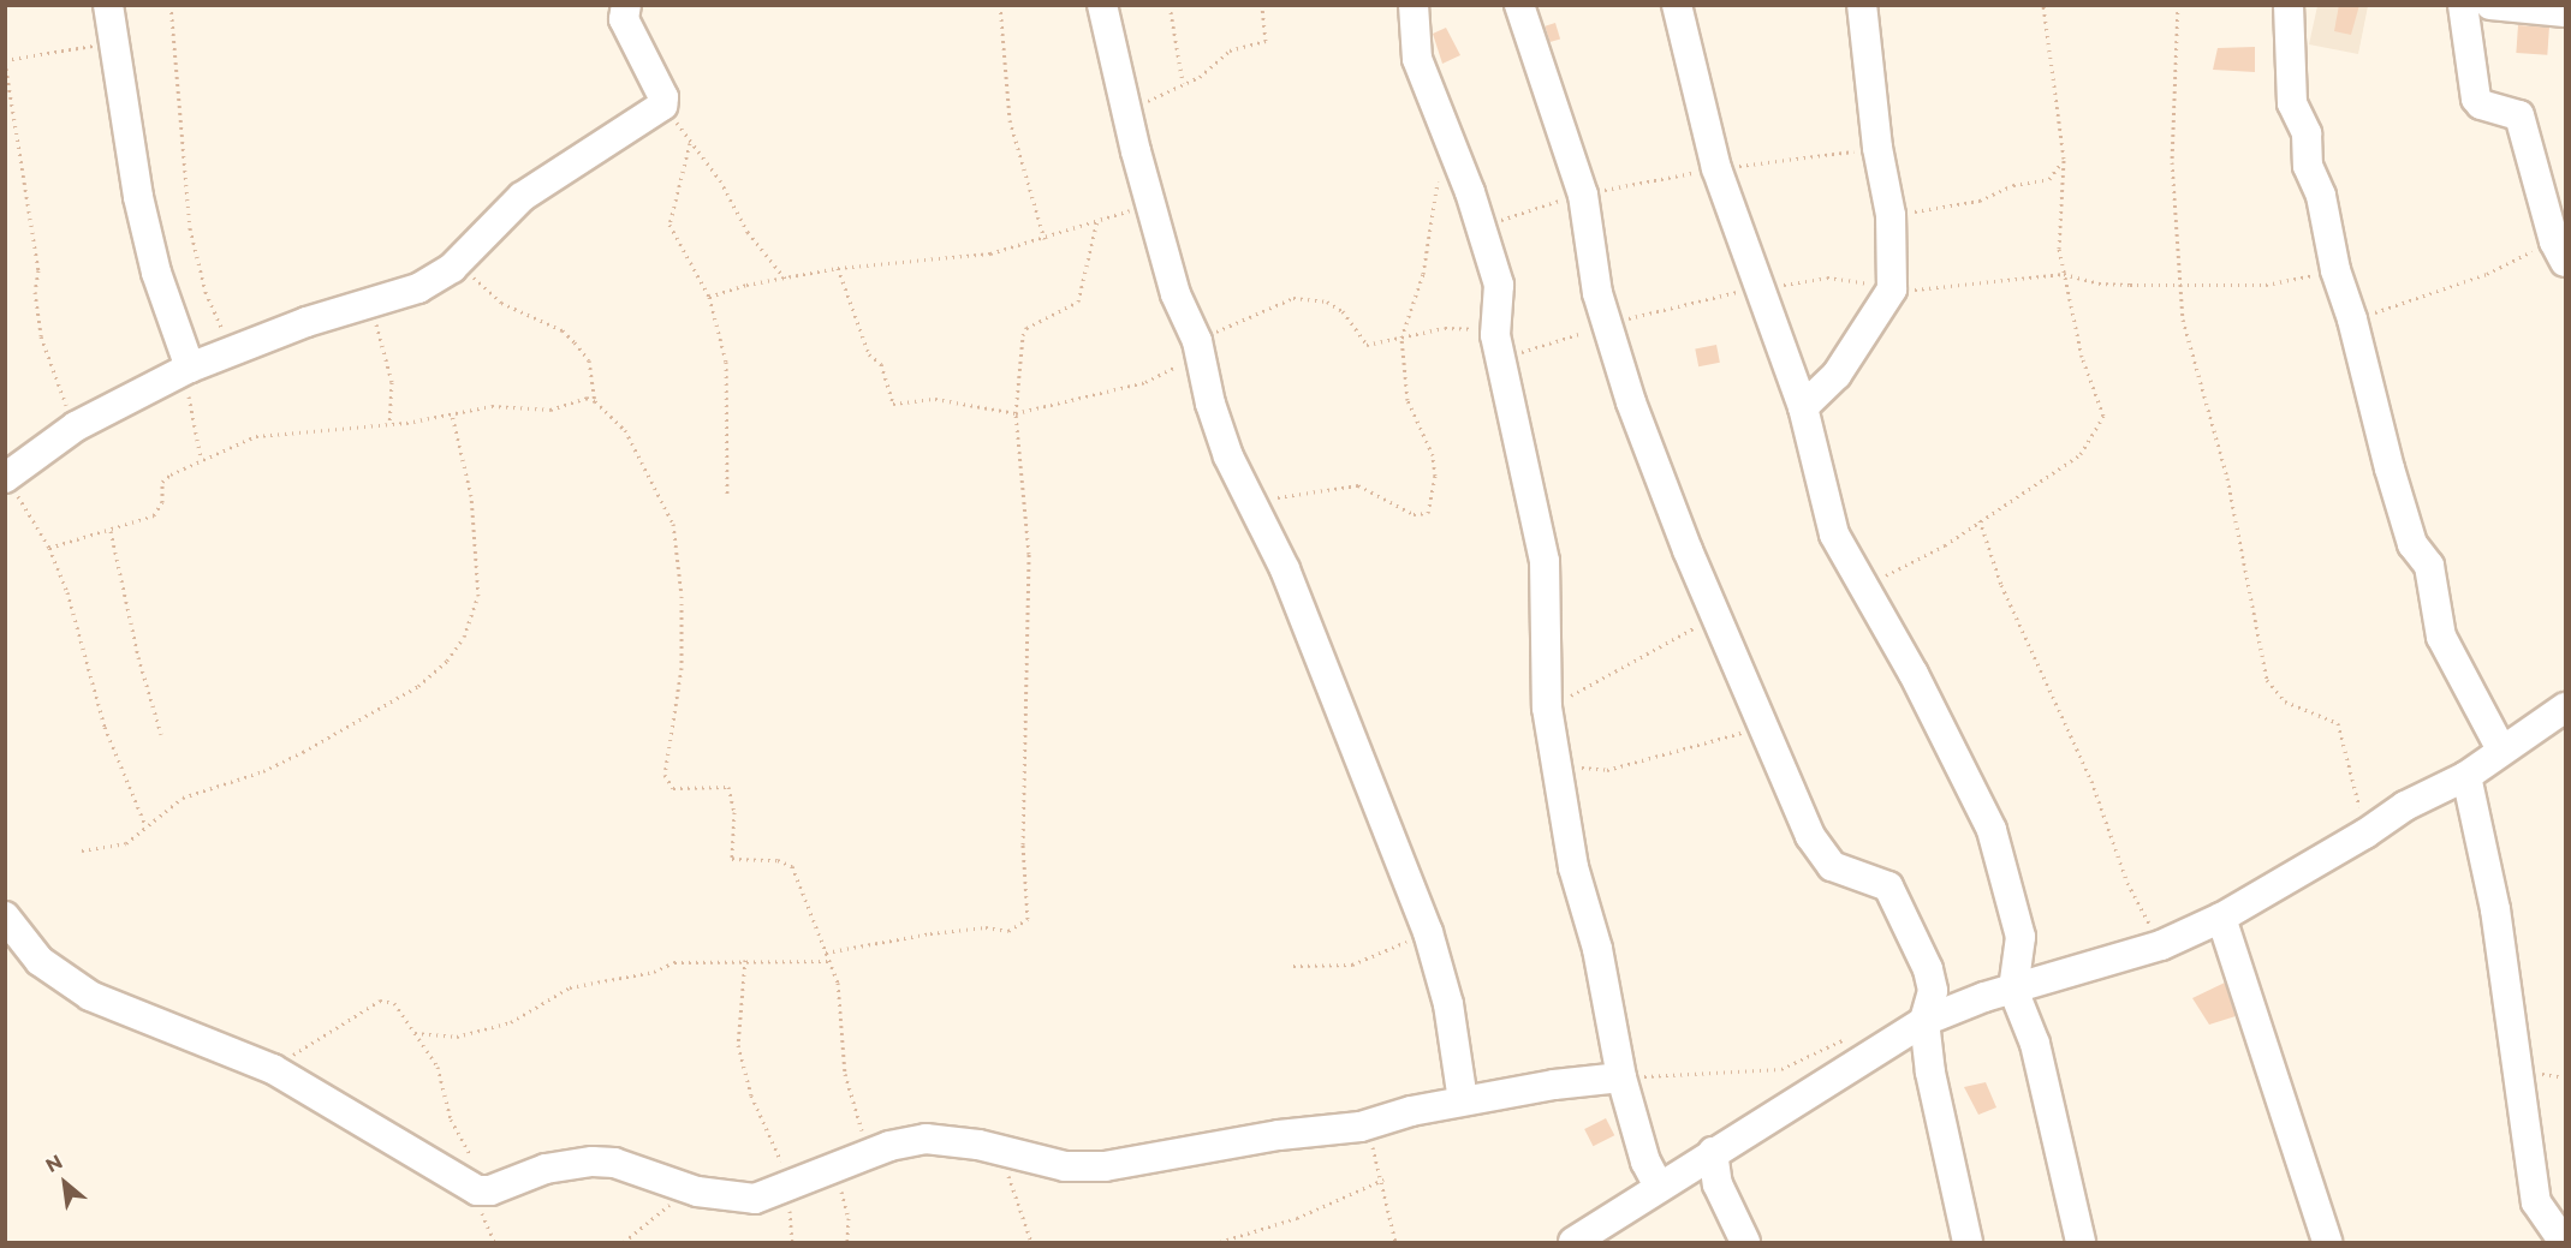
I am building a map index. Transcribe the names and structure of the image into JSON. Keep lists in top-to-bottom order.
{
  "north": "top left"
}
